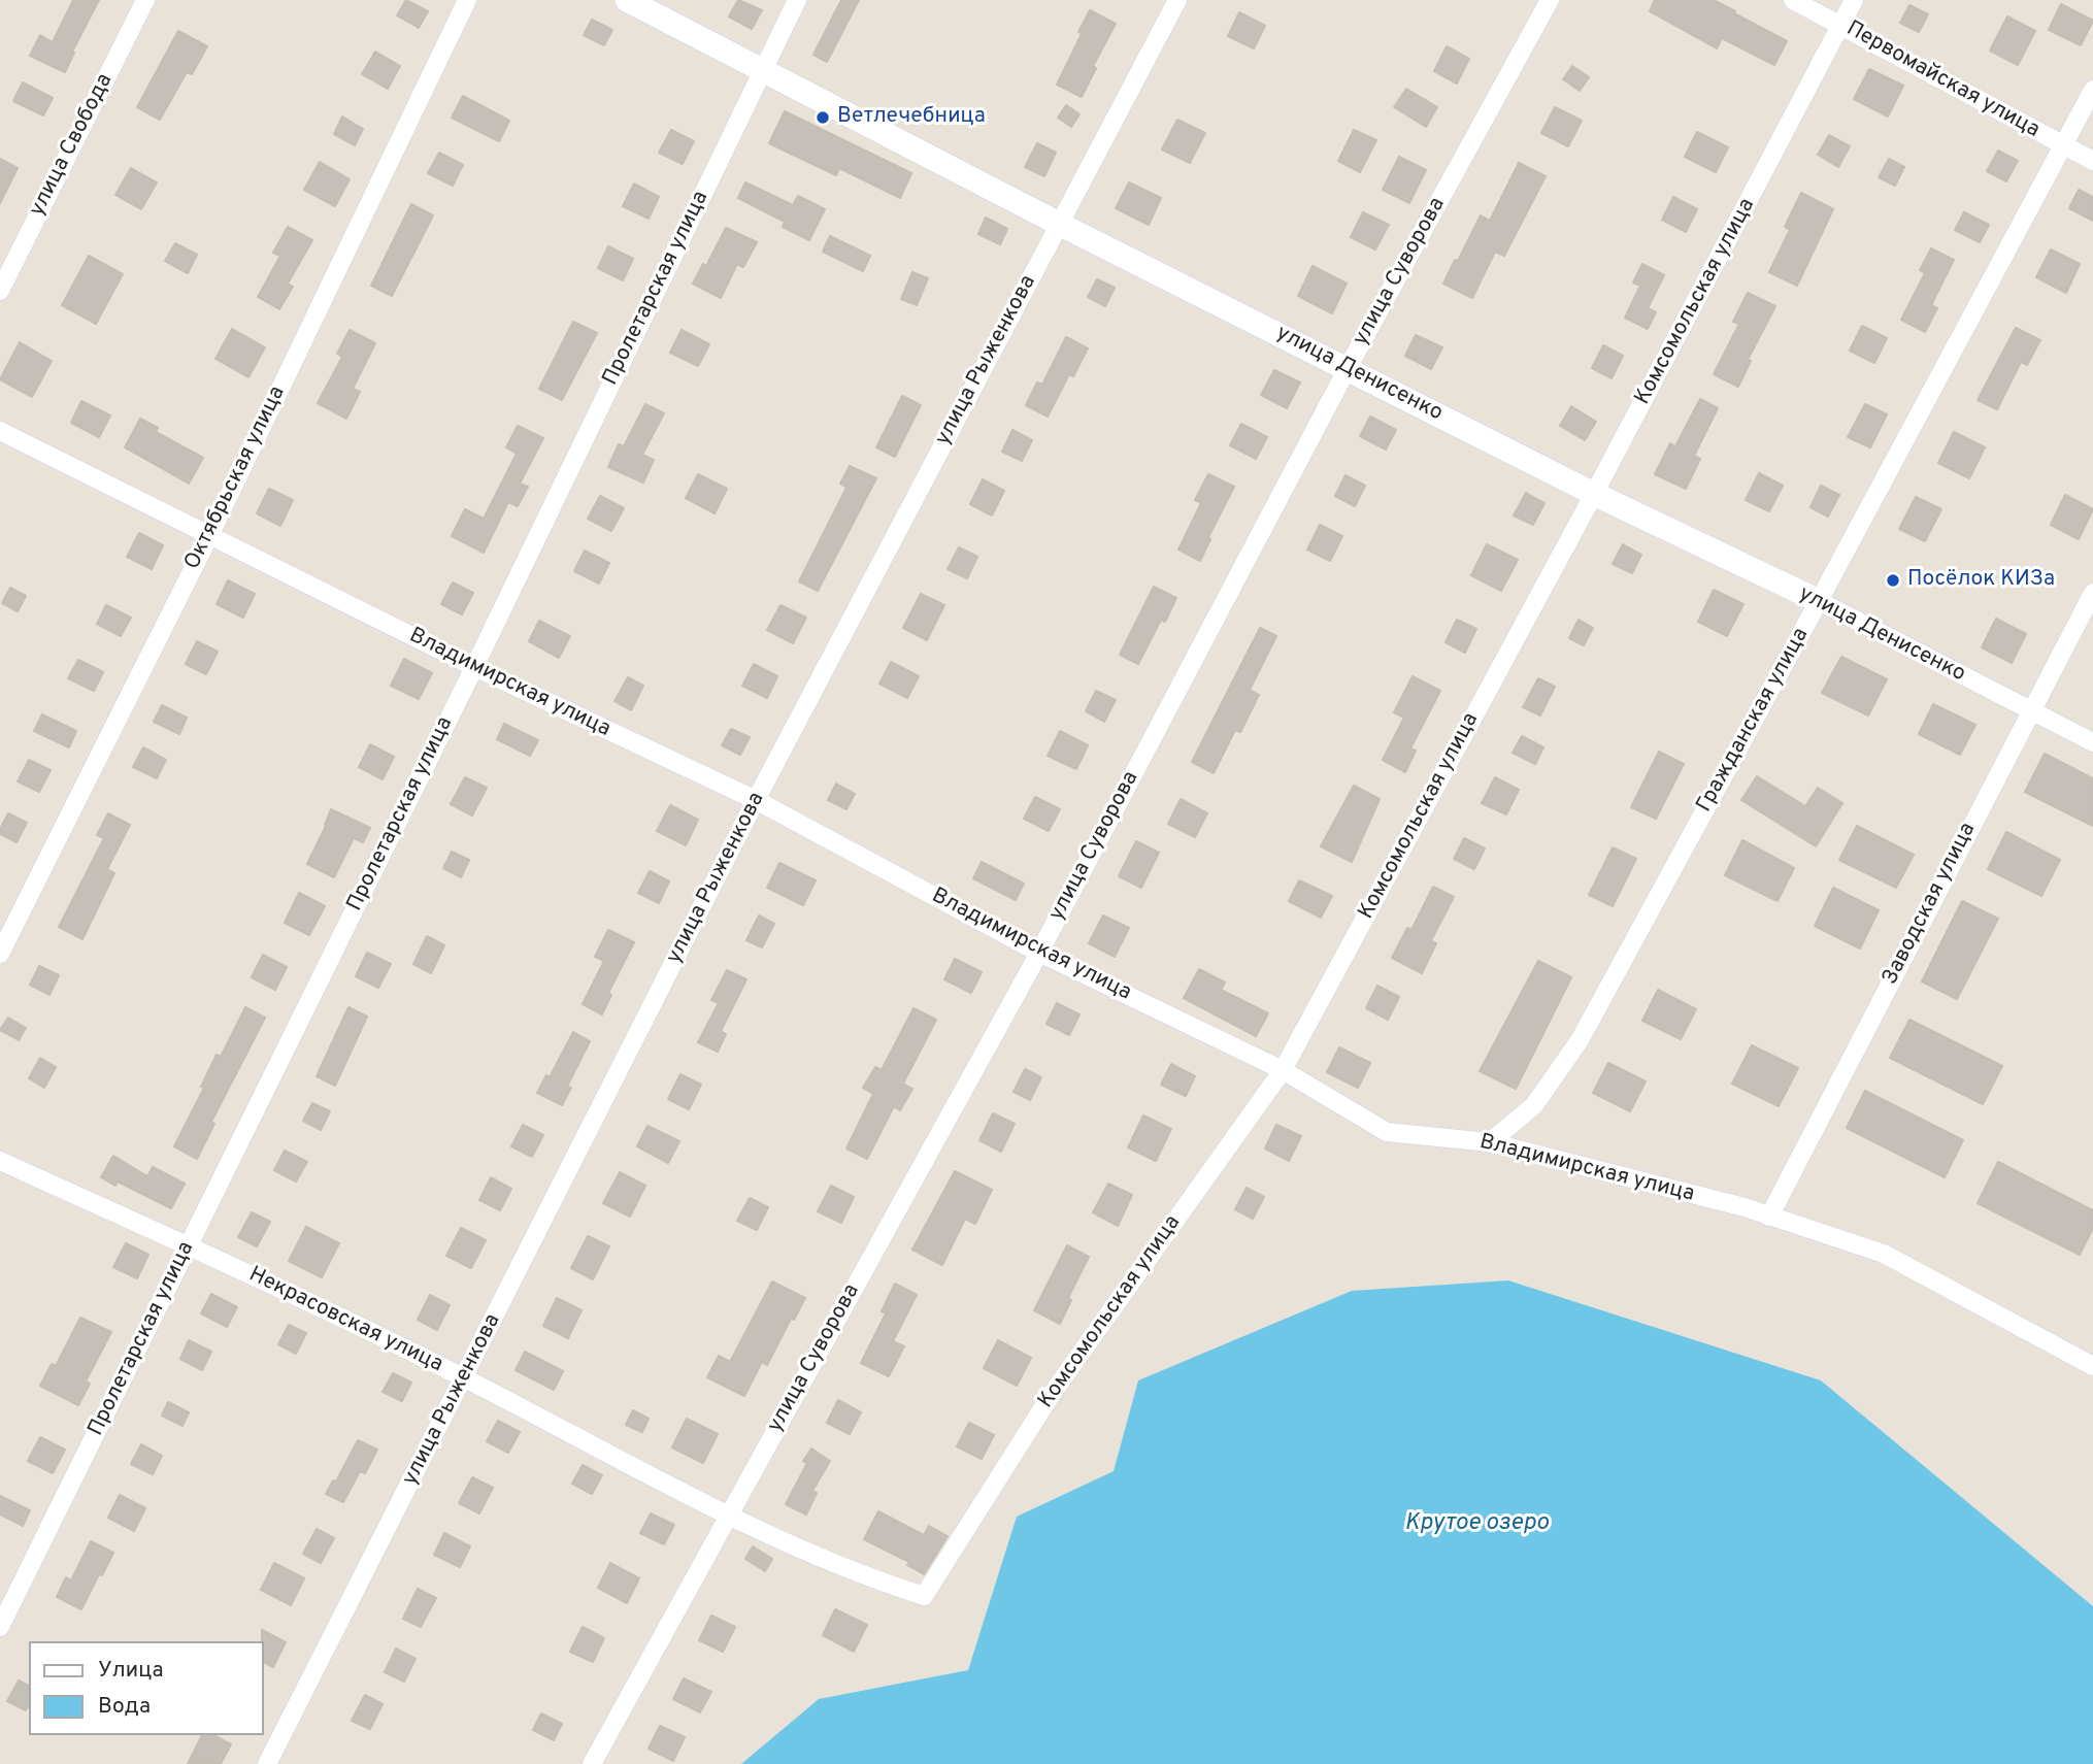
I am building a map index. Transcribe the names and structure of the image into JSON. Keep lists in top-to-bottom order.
{
  "streets": {
    "street": [
      "Первомайская улица",
      "улица Свобода",
      "улица Суворова",
      "Пролетарская улица",
      "Комсомольская улица",
      "улица Рыженкова",
      "улица Денисенко",
      "Октябрьская улица",
      "Владимирская улица",
      "Гражданская улица",
      "Заводская улица",
      "Некрасовская улица"
    ]
  },
  "crossings": [
    ["Первомайская улица", "Комсомольская улица"],
    ["Первомайская улица", "Гражданская улица"],
    ["улица Суворова", "улица Денисенко"],
    ["улица Суворова", "Владимирская улица"],
    ["улица Суворова", "Некрасовская улица"],
    ["Пролетарская улица", "улица Денисенко"],
    ["Пролетарская улица", "Владимирская улица"],
    ["Пролетарская улица", "Некрасовская улица"],
    ["Комсомольская улица", "улица Денисенко"],
    ["Комсомольская улица", "Владимирская улица"],
    ["Комсомольская улица", "Некрасовская улица"],
    ["улица Рыженкова", "улица Денисенко"],
    ["улица Рыженкова", "Владимирская улица"],
    ["улица Рыженкова", "Некрасовская улица"],
    ["улица Денисенко", "Гражданская улица"],
    ["улица Денисенко", "Заводская улица"],
    ["Октябрьская улица", "Владимирская улица"],
    ["Владимирская улица", "Гражданская улица"],
    ["Владимирская улица", "Заводская улица"]
  ],
  "water": ["Крутое озеро"],
  "places": ["Ветлечебница", "Посёлок КИЗа"],
  "legend": ["Улица", "Вода"]
}
